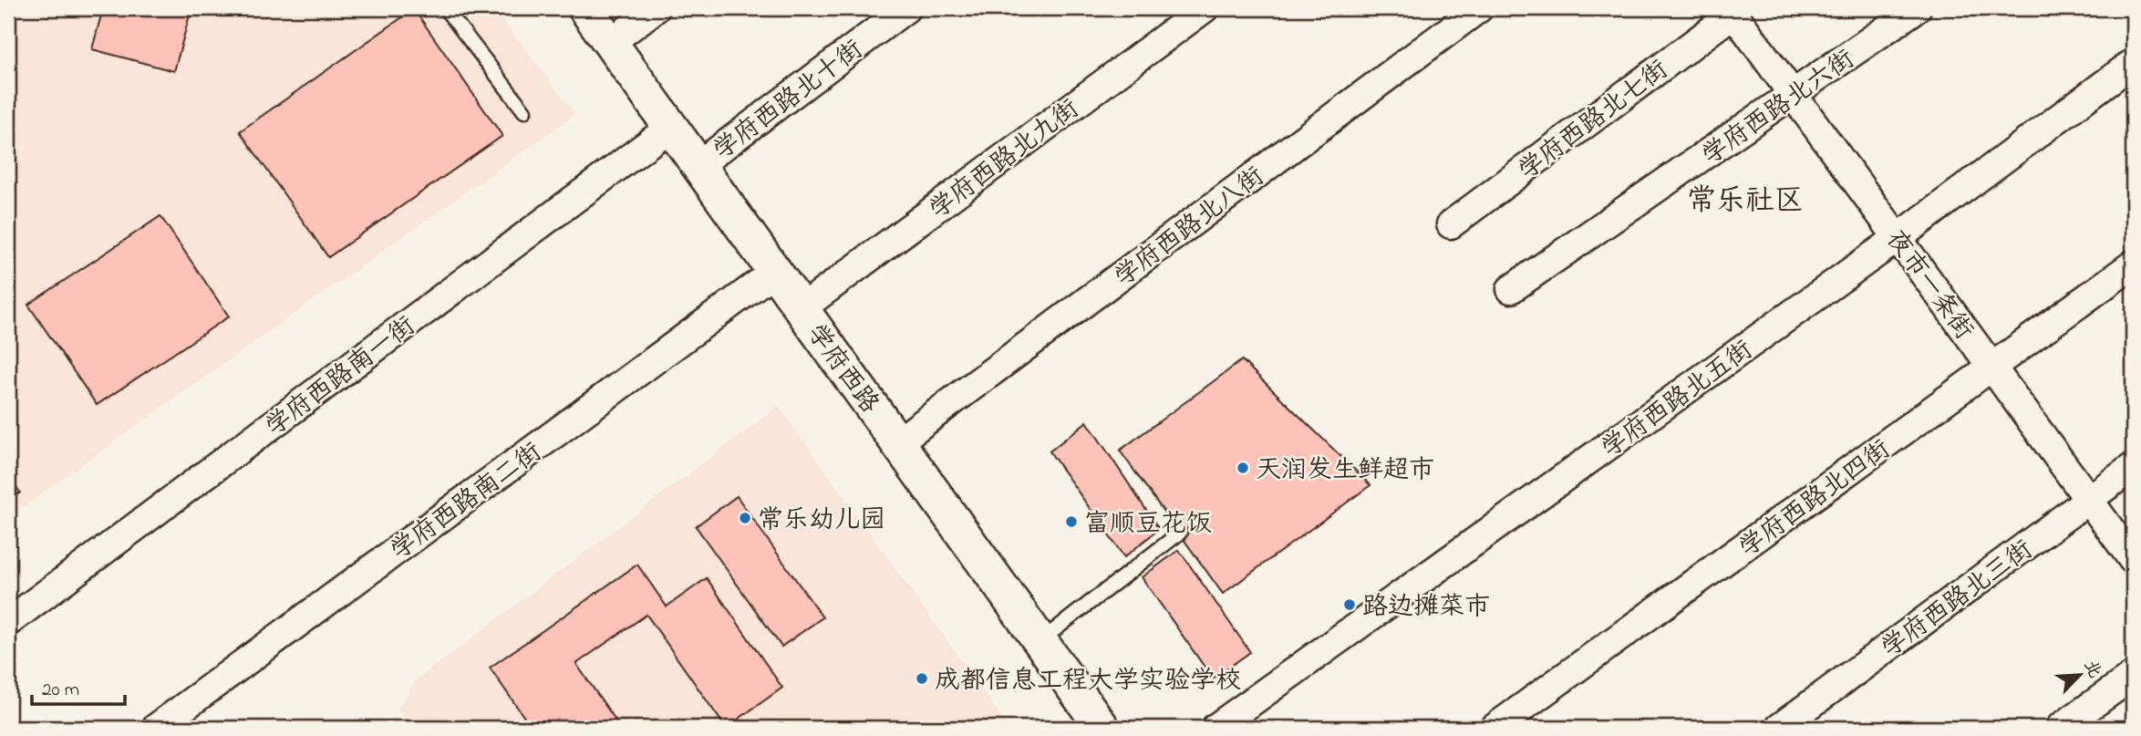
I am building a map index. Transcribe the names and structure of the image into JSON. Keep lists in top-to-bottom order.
{
  "streets": {
    "street": [
      "学府西路北十街",
      "学府西路北六街",
      "学府西路北七街",
      "学府西路北九街",
      "学府西路北八街",
      "夜市一条街",
      "学府西路",
      "学府西路南一街",
      "学府西路北五街",
      "学府西路北四街",
      "学府西路南二街",
      "学府西路北三街"
    ]
  },
  "crossings": [
    ["学府西路北十街", "学府西路"],
    ["学府西路北六街", "夜市一条街"],
    ["学府西路北七街", "夜市一条街"],
    ["学府西路北九街", "学府西路"],
    ["学府西路北八街", "学府西路"],
    ["夜市一条街", "学府西路北五街"],
    ["夜市一条街", "学府西路北四街"],
    ["夜市一条街", "学府西路北三街"],
    ["学府西路", "学府西路南一街"],
    ["学府西路", "学府西路南二街"]
  ],
  "districts": ["常乐社区"],
  "places": [
    "天润发生鲜超市",
    "常乐幼儿园",
    "富顺豆花饭",
    "路边摊菜市",
    "成都信息工程大学实验学校"
  ],
  "scale_bar": "20 m",
  "north": "top right"
}
